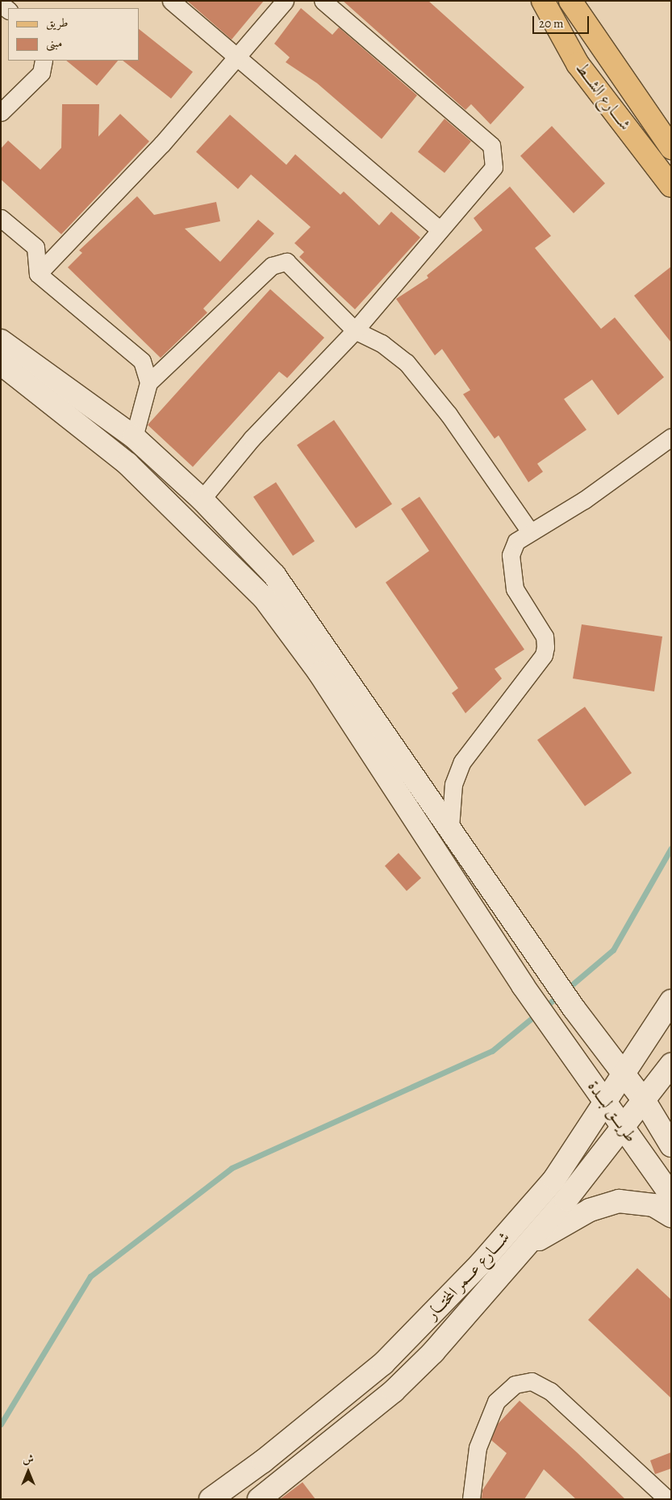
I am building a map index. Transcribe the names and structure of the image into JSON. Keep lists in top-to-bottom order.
{
  "streets": {
    "main road": ["شــــارع الشـــط"],
    "street": ["طريـــق لبـــدة", "شــــارع عـــمر المختـــار"]
  },
  "crossings": [
    ["طريـــق لبـــدة", "شــــارع عـــمر المختـــار"]
  ],
  "legend": ["طريق", "مبنى"],
  "scale_bar": "20 m",
  "north": "top"
}
